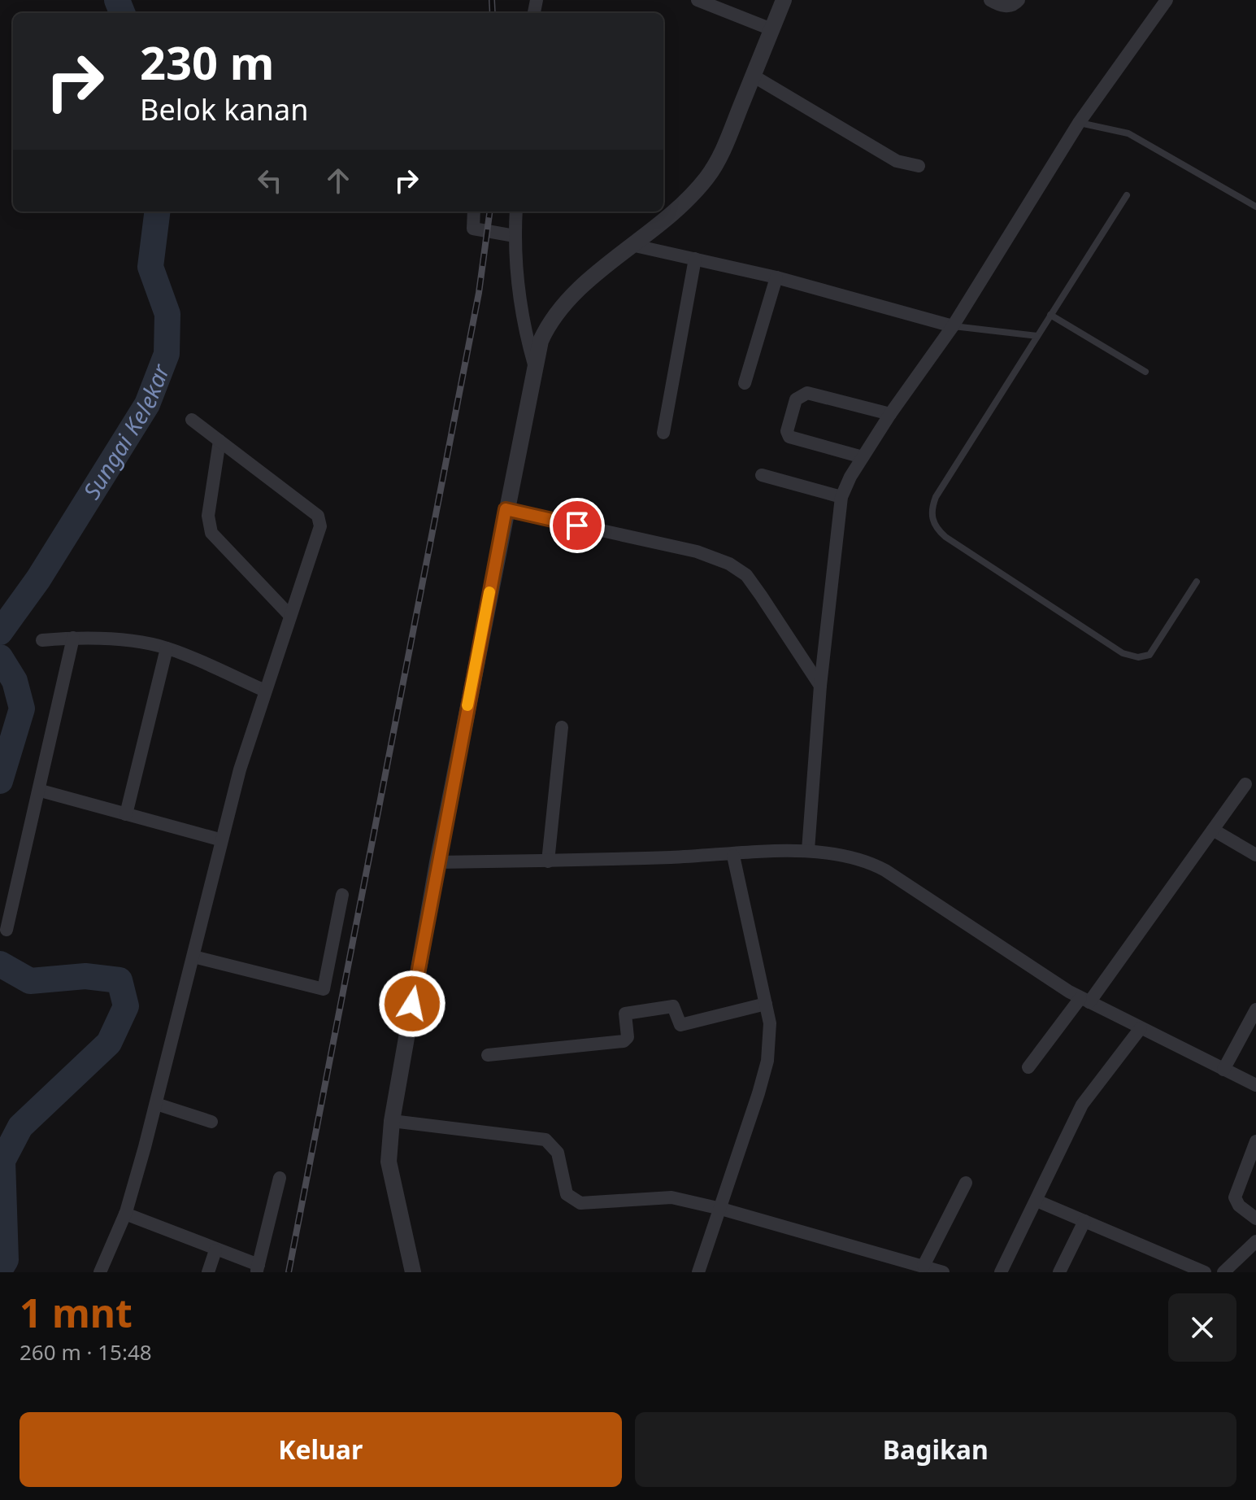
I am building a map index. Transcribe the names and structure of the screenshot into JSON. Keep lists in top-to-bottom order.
{
  "water": ["Sungai Kelekar"],
  "page": {
    "turn": ["230 m", "Belok kanan"],
    "heading": ["1 mnt", "260 m · 15:48"],
    "buttons": ["Keluar", "Bagikan"]
  }
}
